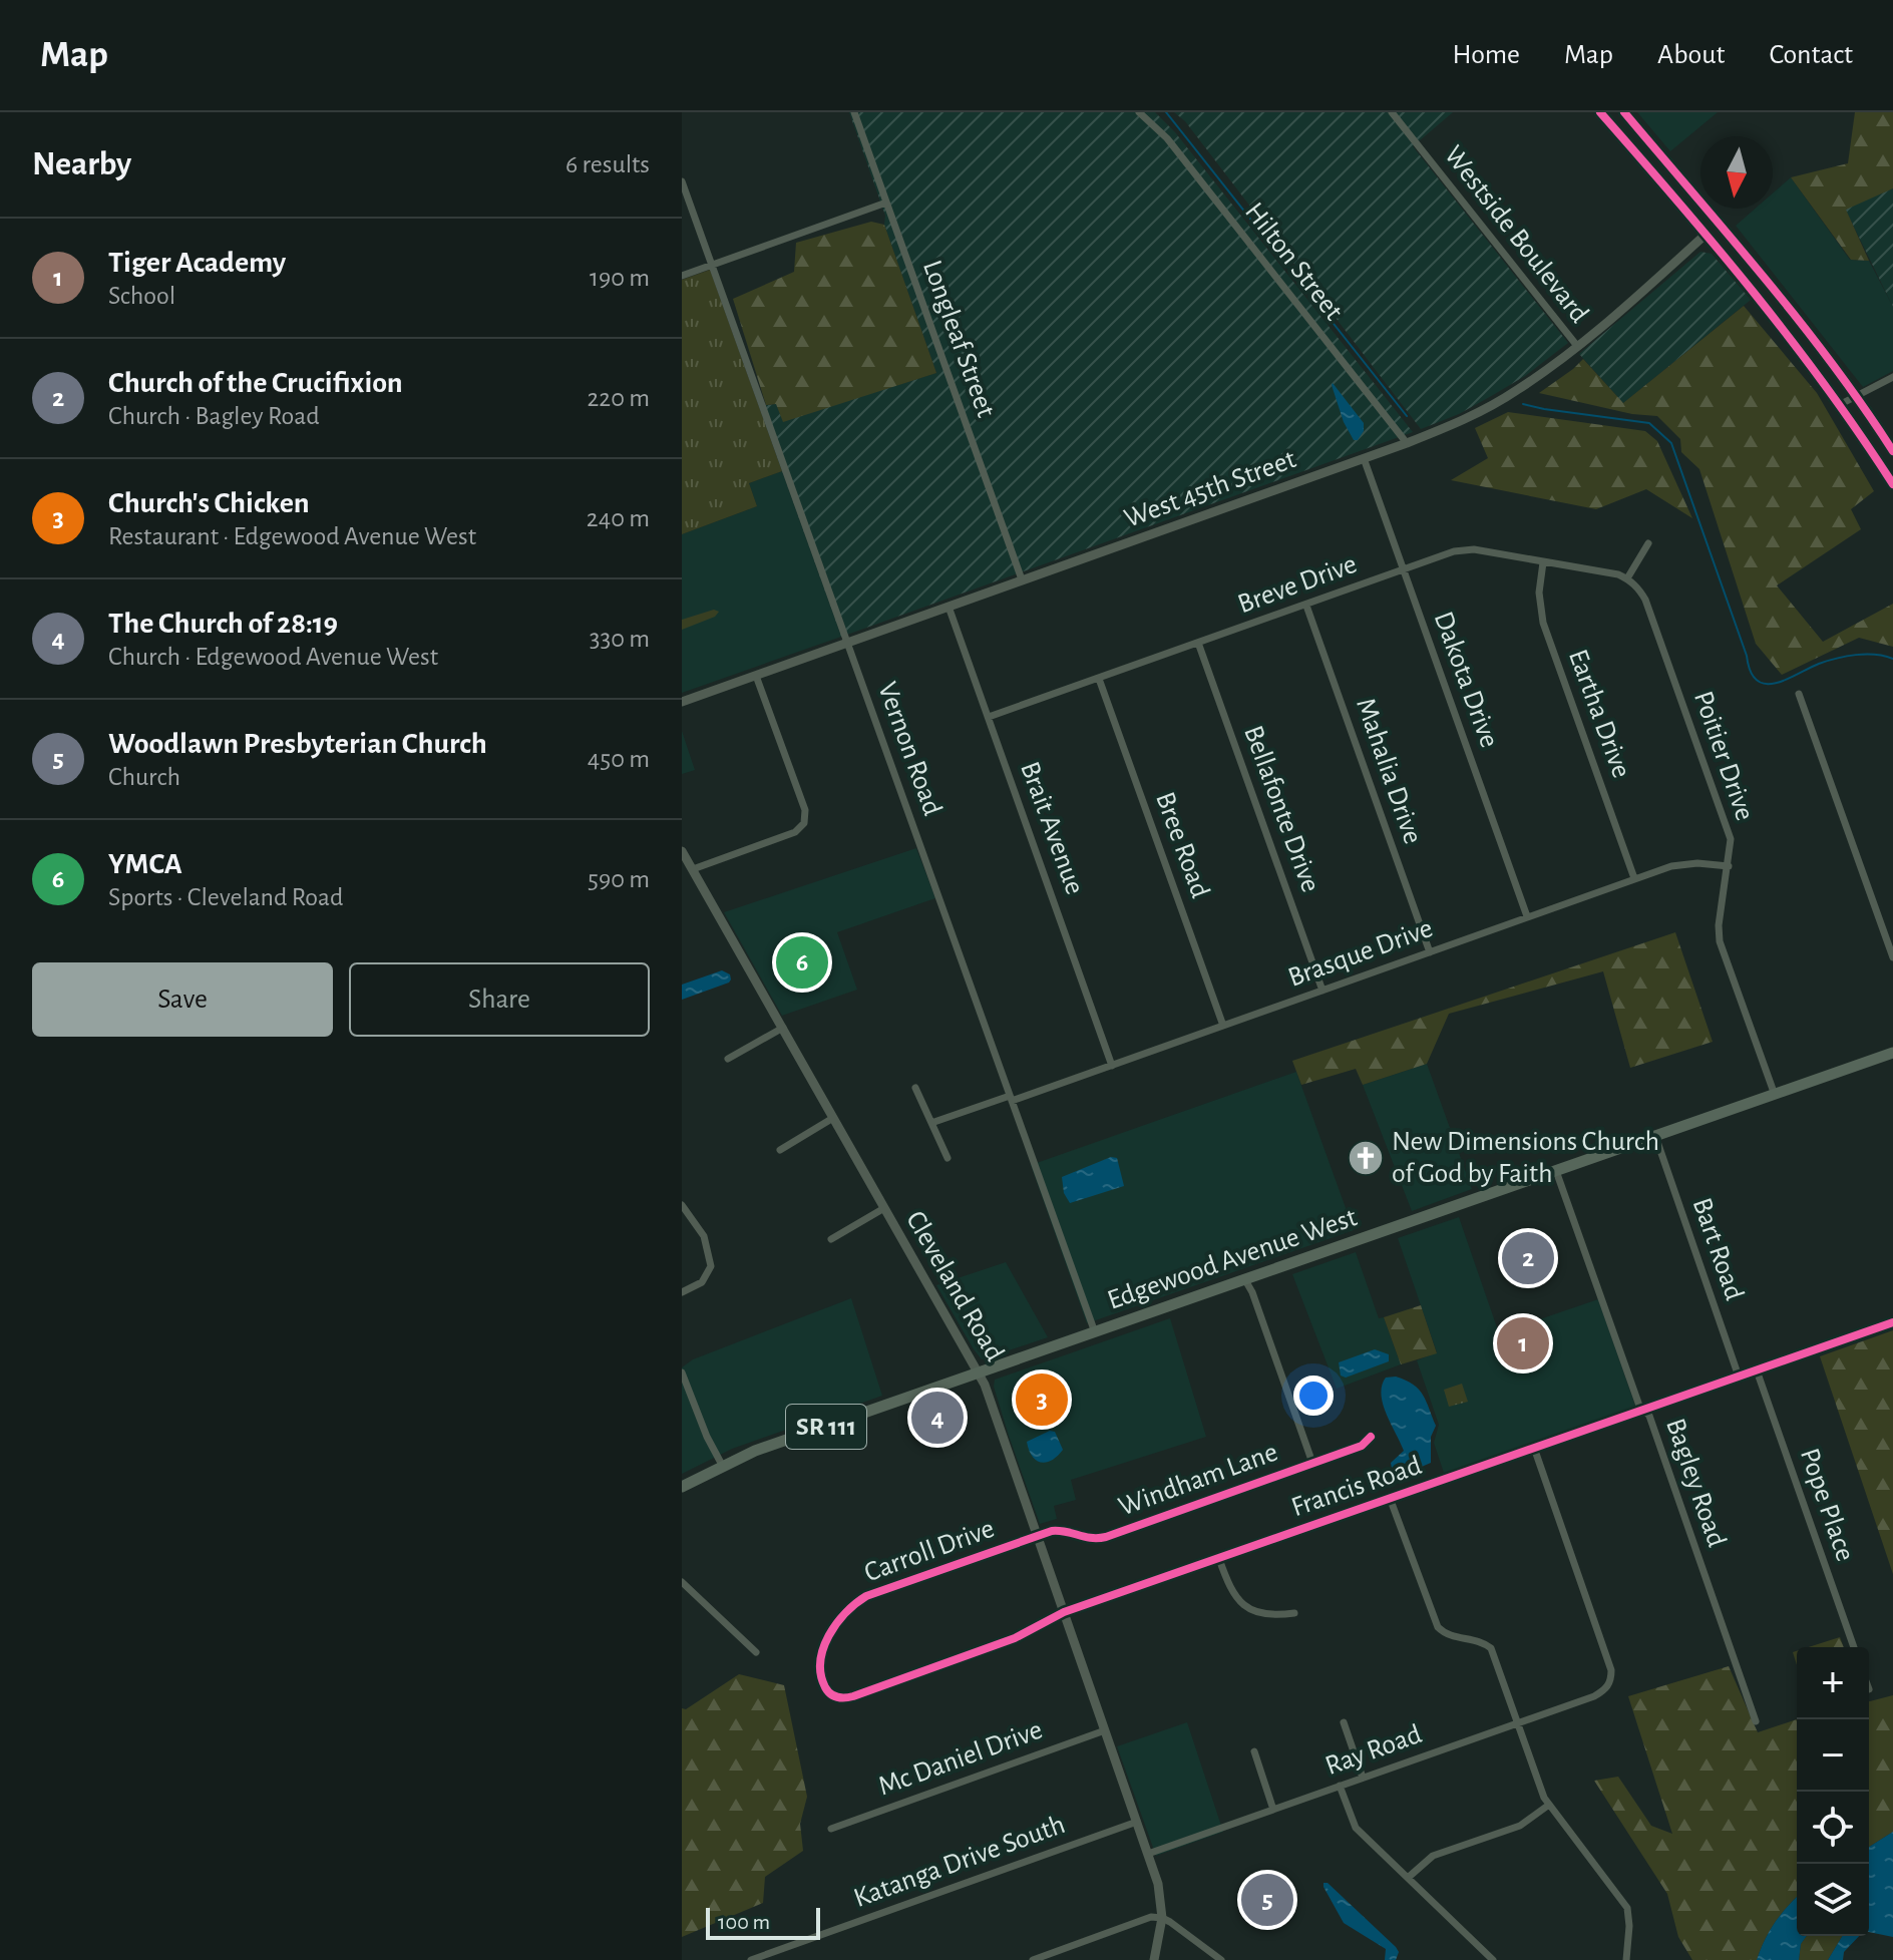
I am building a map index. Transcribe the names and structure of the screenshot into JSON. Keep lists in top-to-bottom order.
{
  "streets": {
    "main road": ["Edgewood Avenue West", "SR 111"],
    "street": [
      "Westside Boulevard",
      "Hilton Street",
      "Longleaf Street",
      "West 45th Street",
      "Breve Drive",
      "Dakota Drive",
      "Eartha Drive",
      "Vernon Road",
      "Poitier Drive",
      "Mahalia Drive",
      "Bellafonte Drive",
      "Brait Avenue",
      "Bree Road",
      "Brasque Drive",
      "Bart Road",
      "Cleveland Road",
      "Windham Lane",
      "Bagley Road",
      "Francis Road",
      "Pope Place",
      "Carroll Drive",
      "Ray Road",
      "Mc Daniel Drive",
      "Katanga Drive South"
    ]
  },
  "crossings": [
    ["Westside Boulevard", "West 45th Street"],
    ["Hilton Street", "West 45th Street"],
    ["Longleaf Street", "West 45th Street"],
    ["West 45th Street", "Dakota Drive"],
    ["West 45th Street", "Vernon Road"],
    ["West 45th Street", "Brait Avenue"],
    ["Breve Drive", "Dakota Drive"],
    ["Breve Drive", "Eartha Drive"],
    ["Breve Drive", "Poitier Drive"],
    ["Breve Drive", "Mahalia Drive"],
    ["Breve Drive", "Bellafonte Drive"],
    ["Breve Drive", "Brait Avenue"],
    ["Breve Drive", "Bree Road"],
    ["Dakota Drive", "Brasque Drive"],
    ["Eartha Drive", "Brasque Drive"],
    ["Vernon Road", "Brasque Drive"],
    ["Vernon Road", "Edgewood Avenue West"],
    ["Poitier Drive", "Brasque Drive"],
    ["Poitier Drive", "Edgewood Avenue West"],
    ["Mahalia Drive", "Brasque Drive"],
    ["Bellafonte Drive", "Brasque Drive"],
    ["Brait Avenue", "Brasque Drive"],
    ["Bree Road", "Brasque Drive"],
    ["Bart Road", "Edgewood Avenue West"],
    ["Bart Road", "Francis Road"],
    ["Edgewood Avenue West", "Cleveland Road"],
    ["Edgewood Avenue West", "Bagley Road"],
    ["Cleveland Road", "Windham Lane"],
    ["Cleveland Road", "Francis Road"],
    ["Cleveland Road", "Carroll Drive"],
    ["Cleveland Road", "Ray Road"],
    ["Cleveland Road", "Mc Daniel Drive"],
    ["Cleveland Road", "Katanga Drive South"],
    ["Windham Lane", "Carroll Drive"],
    ["Bagley Road", "Francis Road"],
    ["Francis Road", "Pope Place"],
    ["Francis Road", "Carroll Drive"],
    ["Francis Road", "Ray Road"]
  ],
  "places": {
    "church": ["New Dimensions Church of God by Faith"]
  },
  "scale_bar": "100 m",
  "north": "bottom",
  "page": {
    "header": "Map",
    "nav": [
      "Home",
      "Map",
      "About",
      "Contact"
    ],
    "heading": ["Nearby", "6 results"],
    "list": [
      {
        "mark": "1",
        "name": "Tiger Academy",
        "note": "School",
        "value": "190 m"
      },
      {
        "mark": "2",
        "name": "Church of the Crucifixion",
        "note": "Church · Bagley Road",
        "value": "220 m"
      },
      {
        "mark": "3",
        "name": "Church's Chicken",
        "note": "Restaurant · Edgewood Avenue West",
        "value": "240 m"
      },
      {
        "mark": "4",
        "name": "The Church of 28:19",
        "note": "Church · Edgewood Avenue West",
        "value": "330 m"
      },
      {
        "mark": "5",
        "name": "Woodlawn Presbyterian Church",
        "note": "Church",
        "value": "450 m"
      },
      {
        "mark": "6",
        "name": "YMCA",
        "note": "Sports · Cleveland Road",
        "value": "590 m"
      }
    ],
    "pins": [
      "6",
      "2",
      "1",
      "3",
      "4",
      "5"
    ],
    "buttons": ["Save", "Share"],
    "map_buttons": ["+", "−"],
    "scale": "100 m"
  }
}
